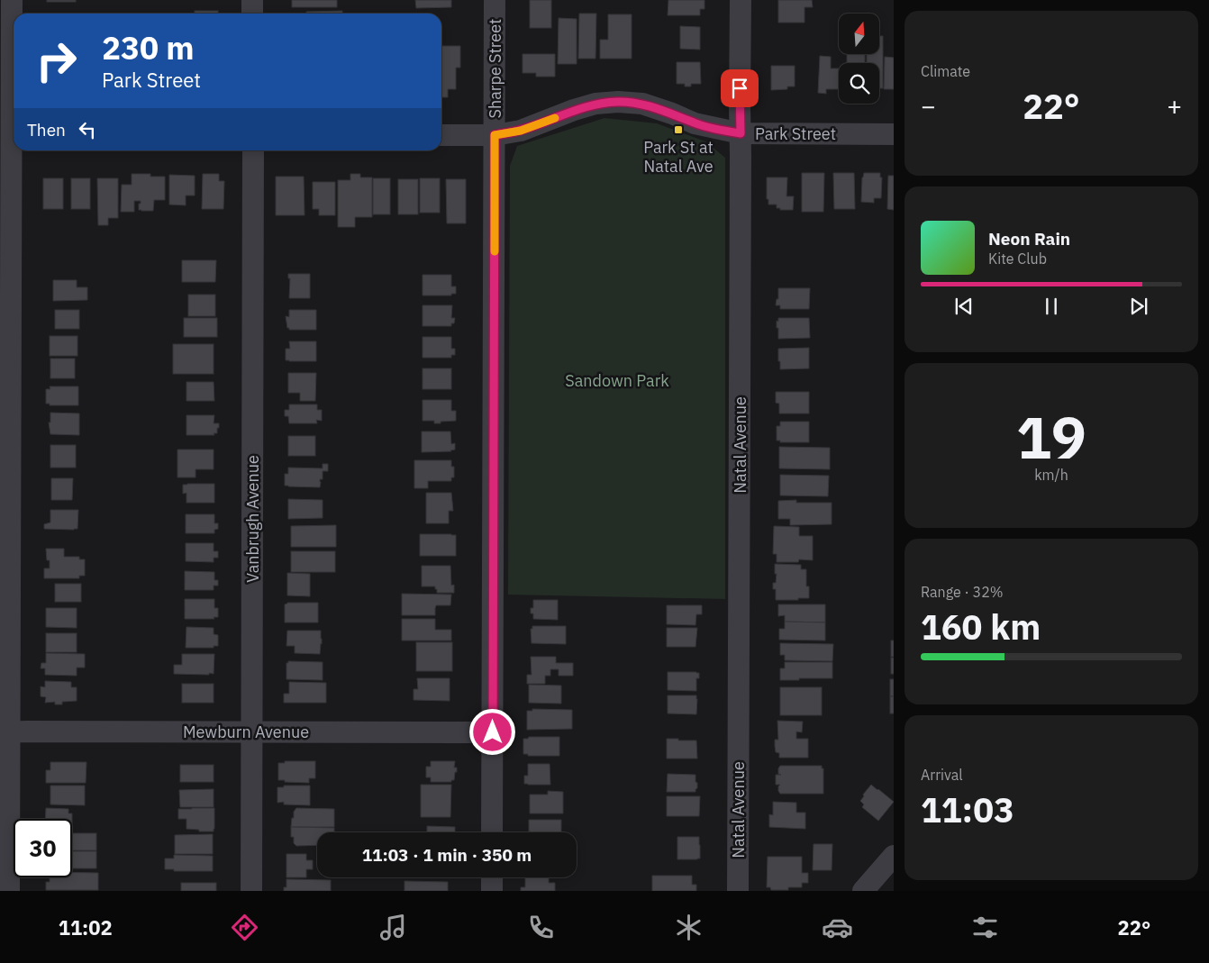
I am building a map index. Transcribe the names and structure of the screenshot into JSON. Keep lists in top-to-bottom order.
{
  "streets": {
    "street": [
      "Sharpe Street",
      "Park Street",
      "Natal Avenue",
      "Vanbrugh Avenue",
      "Mewburn Avenue"
    ]
  },
  "crossings": [
    ["Sharpe Street", "Park Street"],
    ["Sharpe Street", "Mewburn Avenue"],
    ["Park Street", "Natal Avenue"],
    ["Vanbrugh Avenue", "Mewburn Avenue"]
  ],
  "parks": ["Sandown Park"],
  "places": {
    "transit": ["Park St at Natal Ave"]
  },
  "north": "top",
  "page": {
    "tile": [
      "Climate",
      ["19", "km/h"],
      ["Range · 32%", "160 km"],
      ["Arrival", "11:03"]
    ],
    "turn": ["230 m", "Park Street"],
    "heat": ["−", "22°", "+"],
    "then": "Then",
    "song": ["Neon Rain", "Kite Club"],
    "limit": "30",
    "trip": "11:03 · 1 min · 350 m",
    "tabs": ["11:02", "22°"]
  }
}
